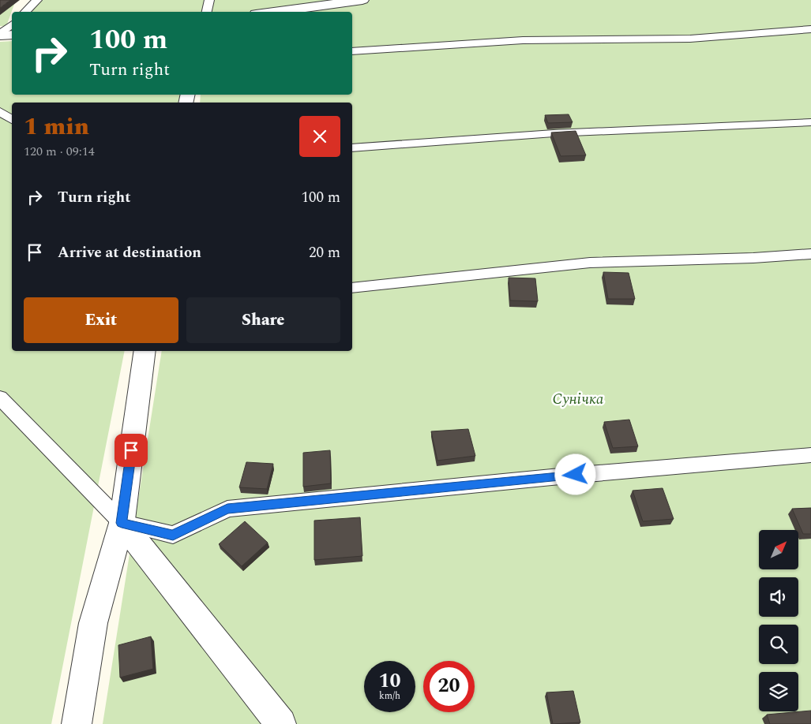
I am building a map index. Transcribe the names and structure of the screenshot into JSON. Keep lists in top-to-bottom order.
{
  "parks": ["Сунічка"],
  "north": "top right",
  "page": {
    "turn": ["100 m", "Turn right"],
    "heading": ["1 min", "120 m · 09:14"],
    "list": [
      {
        "name": "Turn right",
        "value": "100 m"
      },
      {
        "name": "Arrive at destination",
        "value": "20 m"
      }
    ],
    "buttons": ["Exit", "Share"],
    "speed": "10 km/h",
    "limit": "20"
  }
}
